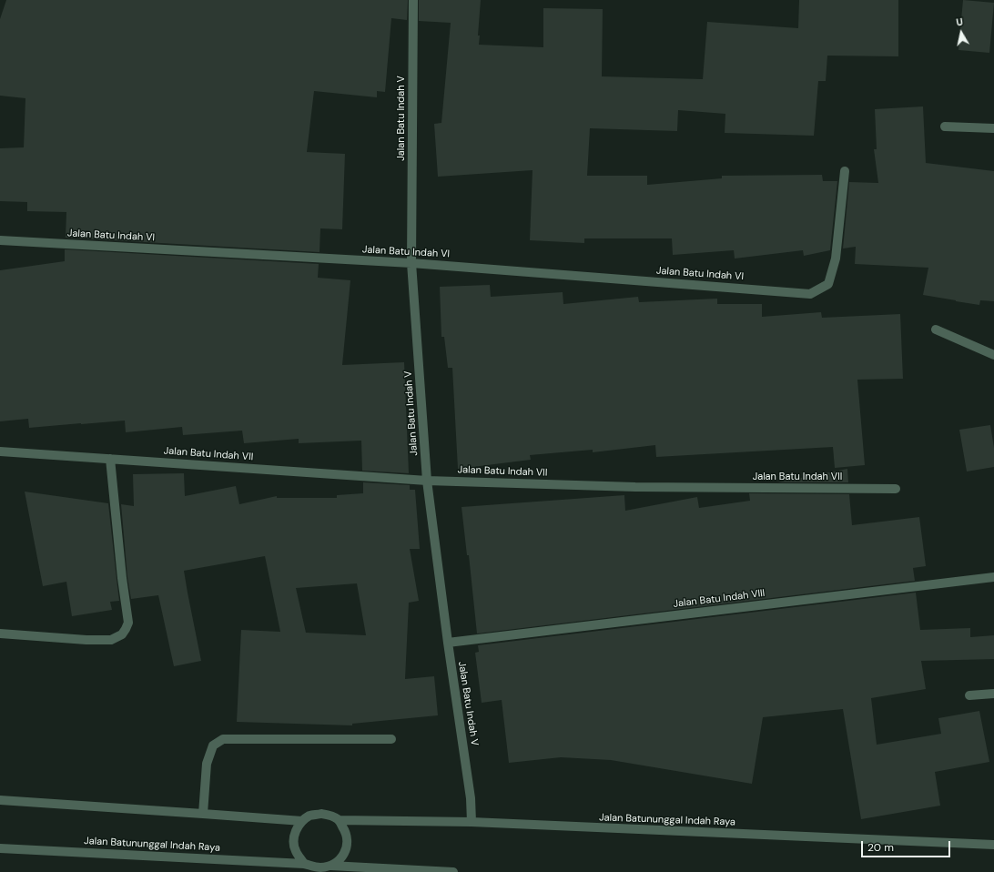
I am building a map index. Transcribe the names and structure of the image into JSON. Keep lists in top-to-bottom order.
{
  "streets": {
    "street": [
      "Jalan Batu Indah V",
      "Jalan Batu Indah VI",
      "Jalan Batu Indah VII",
      "Jalan Batu Indah VIII",
      "Jalan Batununggal Indah Raya"
    ]
  },
  "crossings": [
    ["Jalan Batu Indah V", "Jalan Batu Indah VI"],
    ["Jalan Batu Indah V", "Jalan Batu Indah VII"],
    ["Jalan Batu Indah V", "Jalan Batu Indah VIII"],
    ["Jalan Batu Indah V", "Jalan Batununggal Indah Raya"]
  ],
  "scale_bar": "20 m",
  "north": "top"
}
